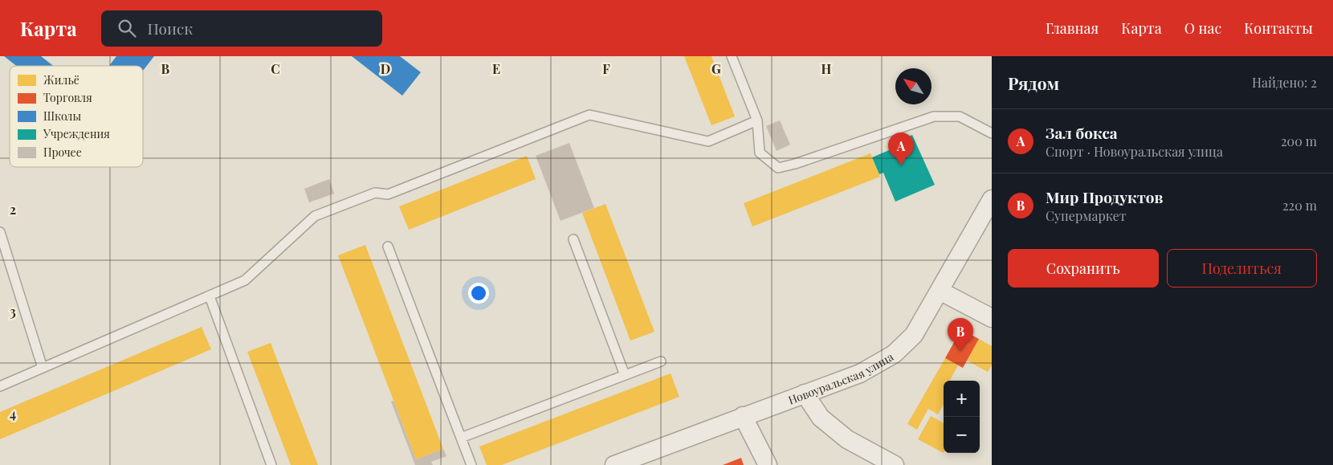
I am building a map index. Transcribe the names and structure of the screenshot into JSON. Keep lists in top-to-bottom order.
{
  "streets": {
    "street": ["Новоуральская улица"]
  },
  "legend": [
    "Жильё",
    "Торговля",
    "Школы",
    "Учреждения",
    "Прочее"
  ],
  "north": "top left",
  "page": {
    "header": "Карта",
    "search": "Поиск",
    "nav": [
      "Главная",
      "Карта",
      "О нас",
      "Контакты"
    ],
    "heading": ["Рядом", "Найдено: 2"],
    "list": [
      {
        "mark": "A",
        "name": "Зал бокса",
        "note": "Спорт · Новоуральская улица",
        "value": "200 m"
      },
      {
        "mark": "B",
        "name": "Мир Продуктов",
        "note": "Супермаркет",
        "value": "220 m"
      }
    ],
    "pins": ["A", "B"],
    "buttons": ["Сохранить", "Поделиться"],
    "map_buttons": ["+", "−"]
  },
  "grid": {
    "columns": [
      "B",
      "C",
      "D",
      "E",
      "F",
      "G",
      "H"
    ],
    "rows": ["2", "3", "4"]
  }
}
